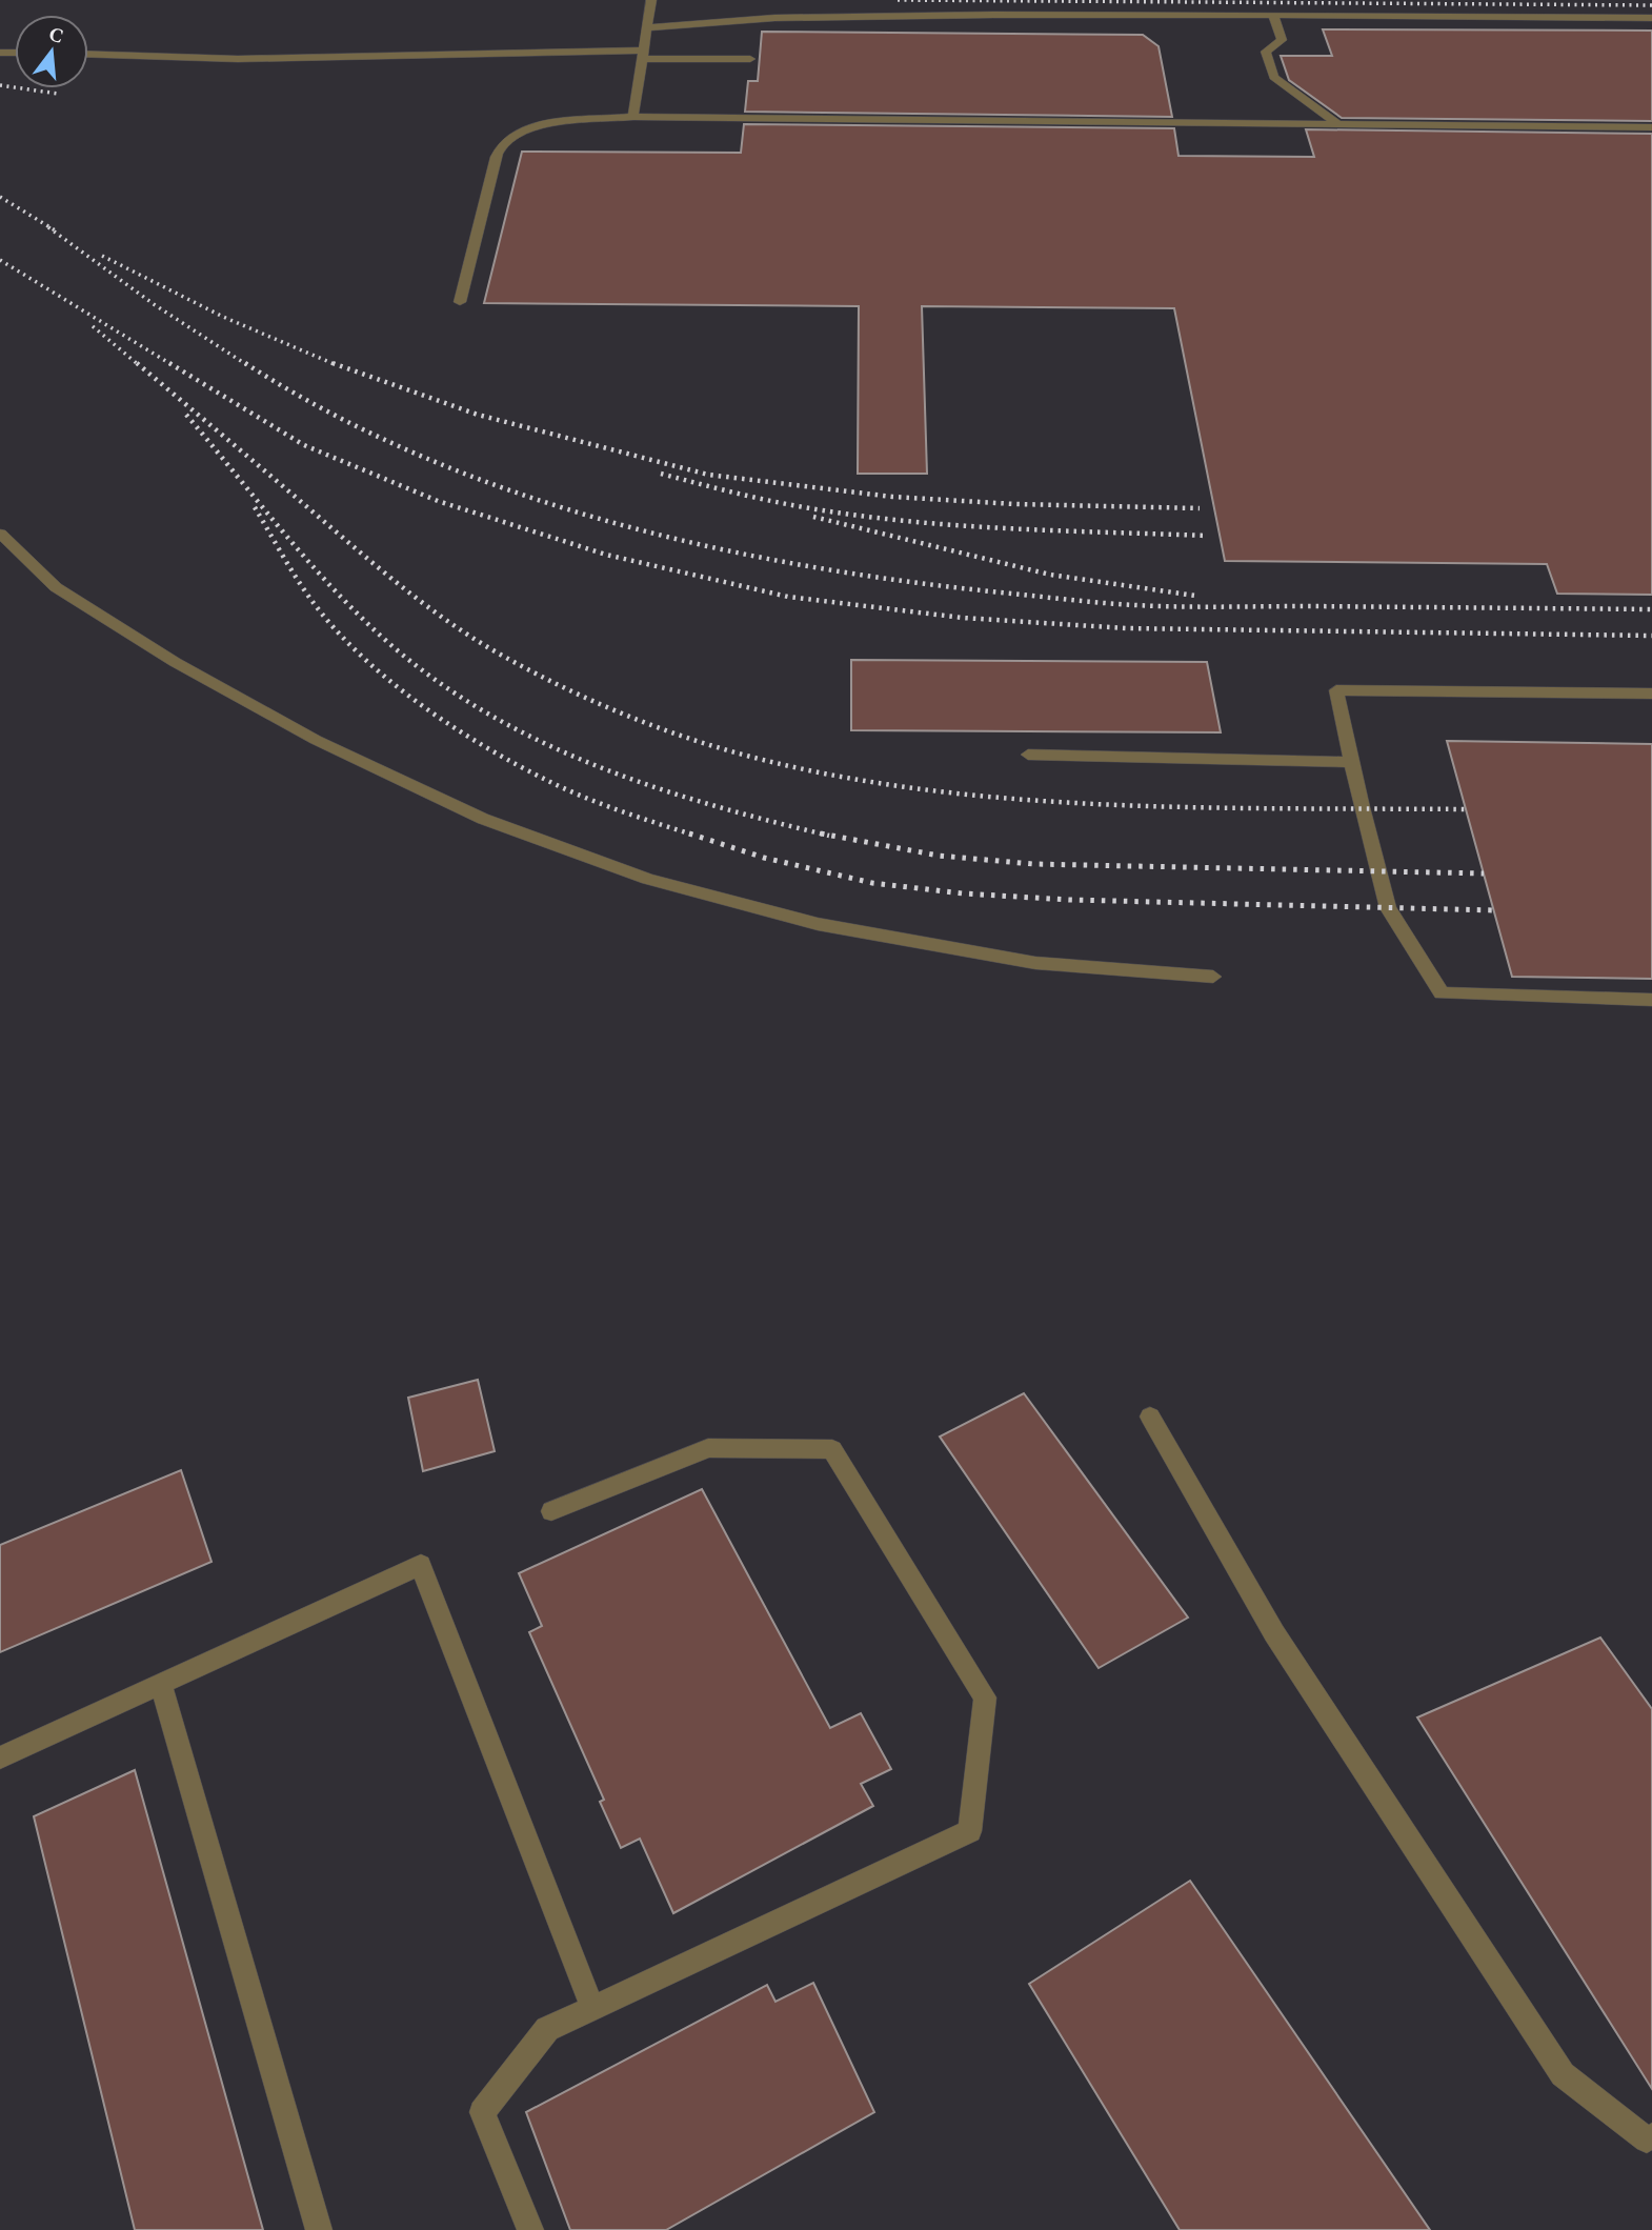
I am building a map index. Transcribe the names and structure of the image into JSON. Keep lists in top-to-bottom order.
{
  "north": "top"
}
